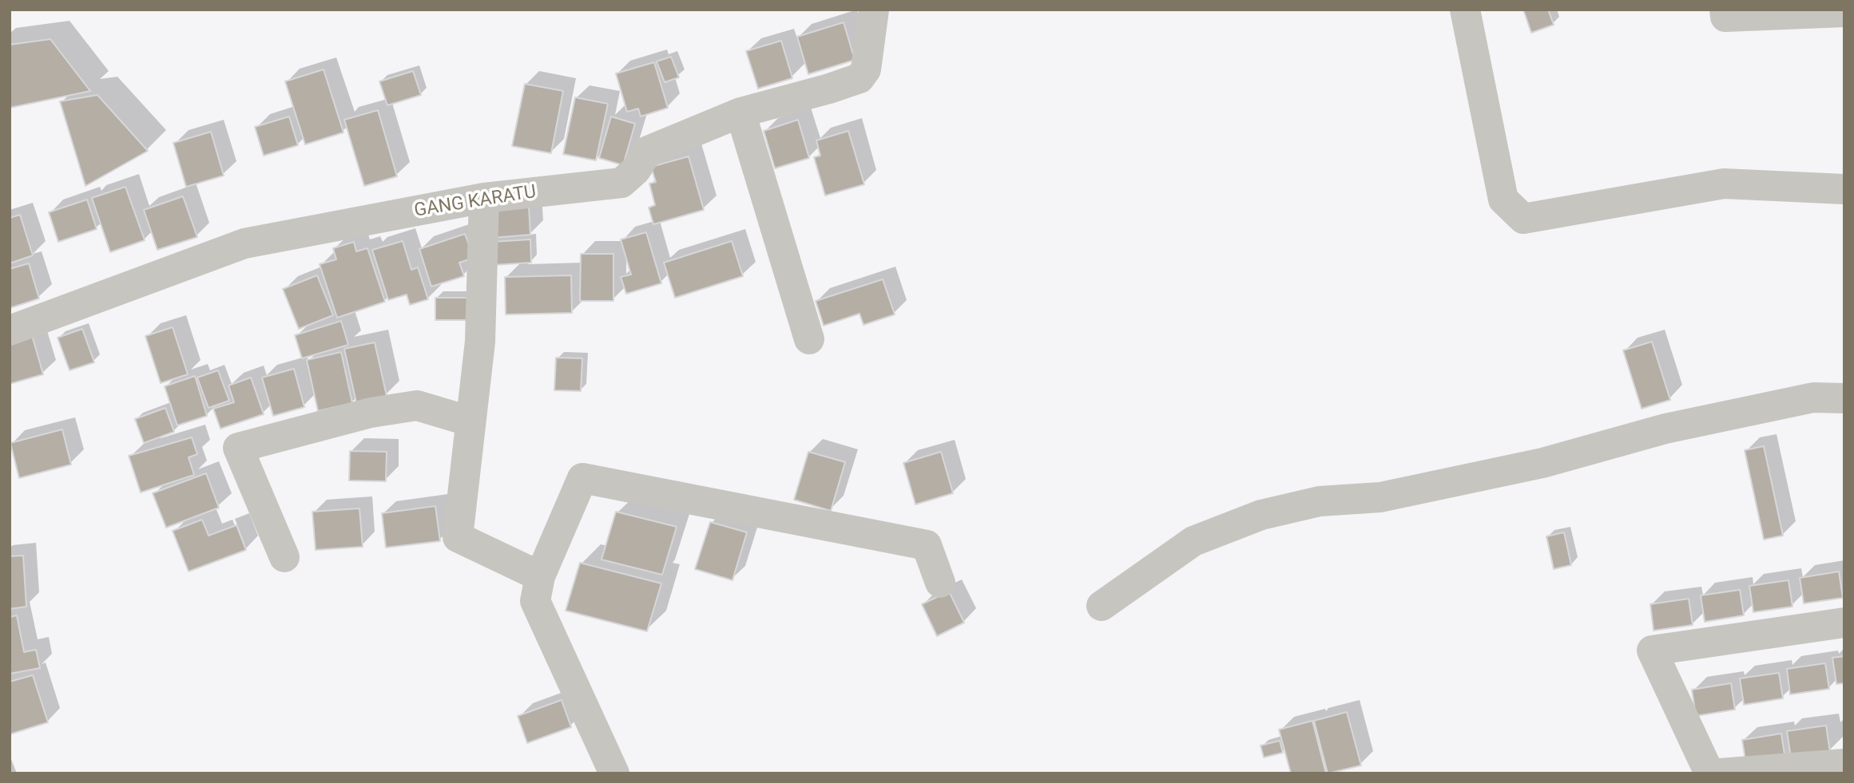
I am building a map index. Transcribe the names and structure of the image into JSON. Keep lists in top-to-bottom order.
{
  "streets": {
    "street": ["GANG KARATU"]
  }
}
